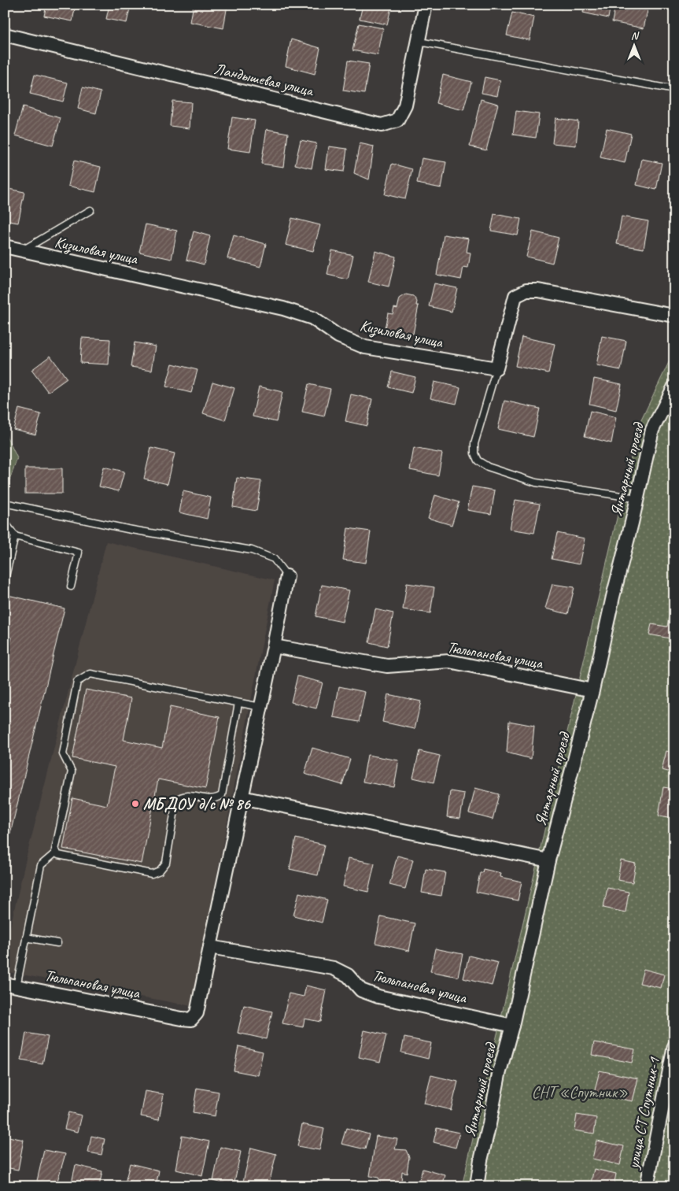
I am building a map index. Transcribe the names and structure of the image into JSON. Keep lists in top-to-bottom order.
{
  "streets": {
    "street": [
      "Ландышевая улица",
      "Кизиловая улица",
      "Янтарный проезд",
      "Тюльпановая улица",
      "улица СТ Спутник-1"
    ]
  },
  "crossings": [
    ["Янтарный проезд", "Тюльпановая улица"]
  ],
  "parks": ["СНТ «Спутник»"],
  "places": ["МБДОУ д/с № 86"],
  "north": "top"
}
